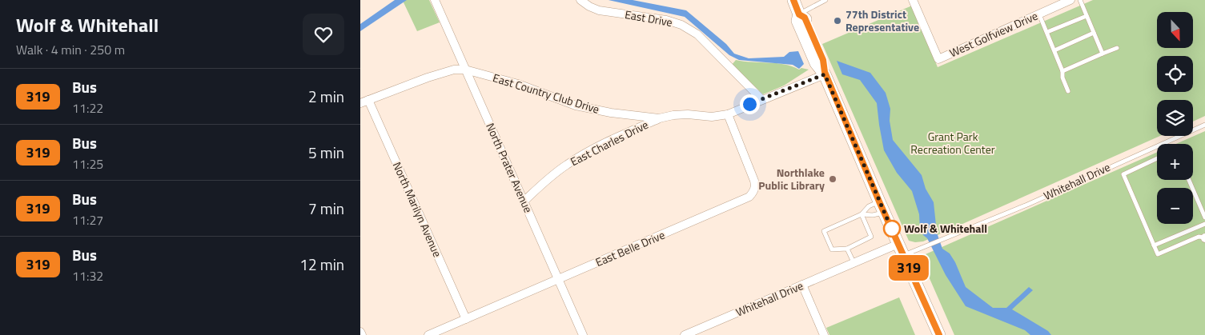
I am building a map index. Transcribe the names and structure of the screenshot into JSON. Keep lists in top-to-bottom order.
{
  "streets": {
    "street": [
      "East Drive",
      "West Golfview Drive",
      "East Country Club Drive",
      "East Charles Drive",
      "North Prater Avenue",
      "Whitehall Drive",
      "North Marilyn Avenue",
      "East Belle Drive"
    ]
  },
  "crossings": [
    ["East Drive", "East Country Club Drive"],
    ["East Country Club Drive", "East Charles Drive"],
    ["East Country Club Drive", "North Prater Avenue"],
    ["East Country Club Drive", "North Marilyn Avenue"],
    ["East Country Club Drive", "East Belle Drive"],
    ["East Charles Drive", "North Prater Avenue"],
    ["North Prater Avenue", "East Belle Drive"],
    ["North Marilyn Avenue", "East Belle Drive"]
  ],
  "parks": ["Grant Park Recreation Center"],
  "places": ["77th District Representative", "Northlake Public Library", "Wolf & Whitehall"],
  "lines": ["bus line 319"],
  "north": "bottom",
  "page": {
    "heading": ["Wolf & Whitehall", "Walk · 4 min · 250 m"],
    "on_map": "319",
    "map_buttons": ["+", "−"],
    "list": [
      {
        "mark": "319",
        "name": "Bus",
        "note": "11:22",
        "value": "2 min"
      },
      {
        "mark": "319",
        "name": "Bus",
        "note": "11:25",
        "value": "5 min"
      },
      {
        "mark": "319",
        "name": "Bus",
        "note": "11:27",
        "value": "7 min"
      },
      {
        "mark": "319",
        "name": "Bus",
        "note": "11:32",
        "value": "12 min"
      }
    ]
  }
}
